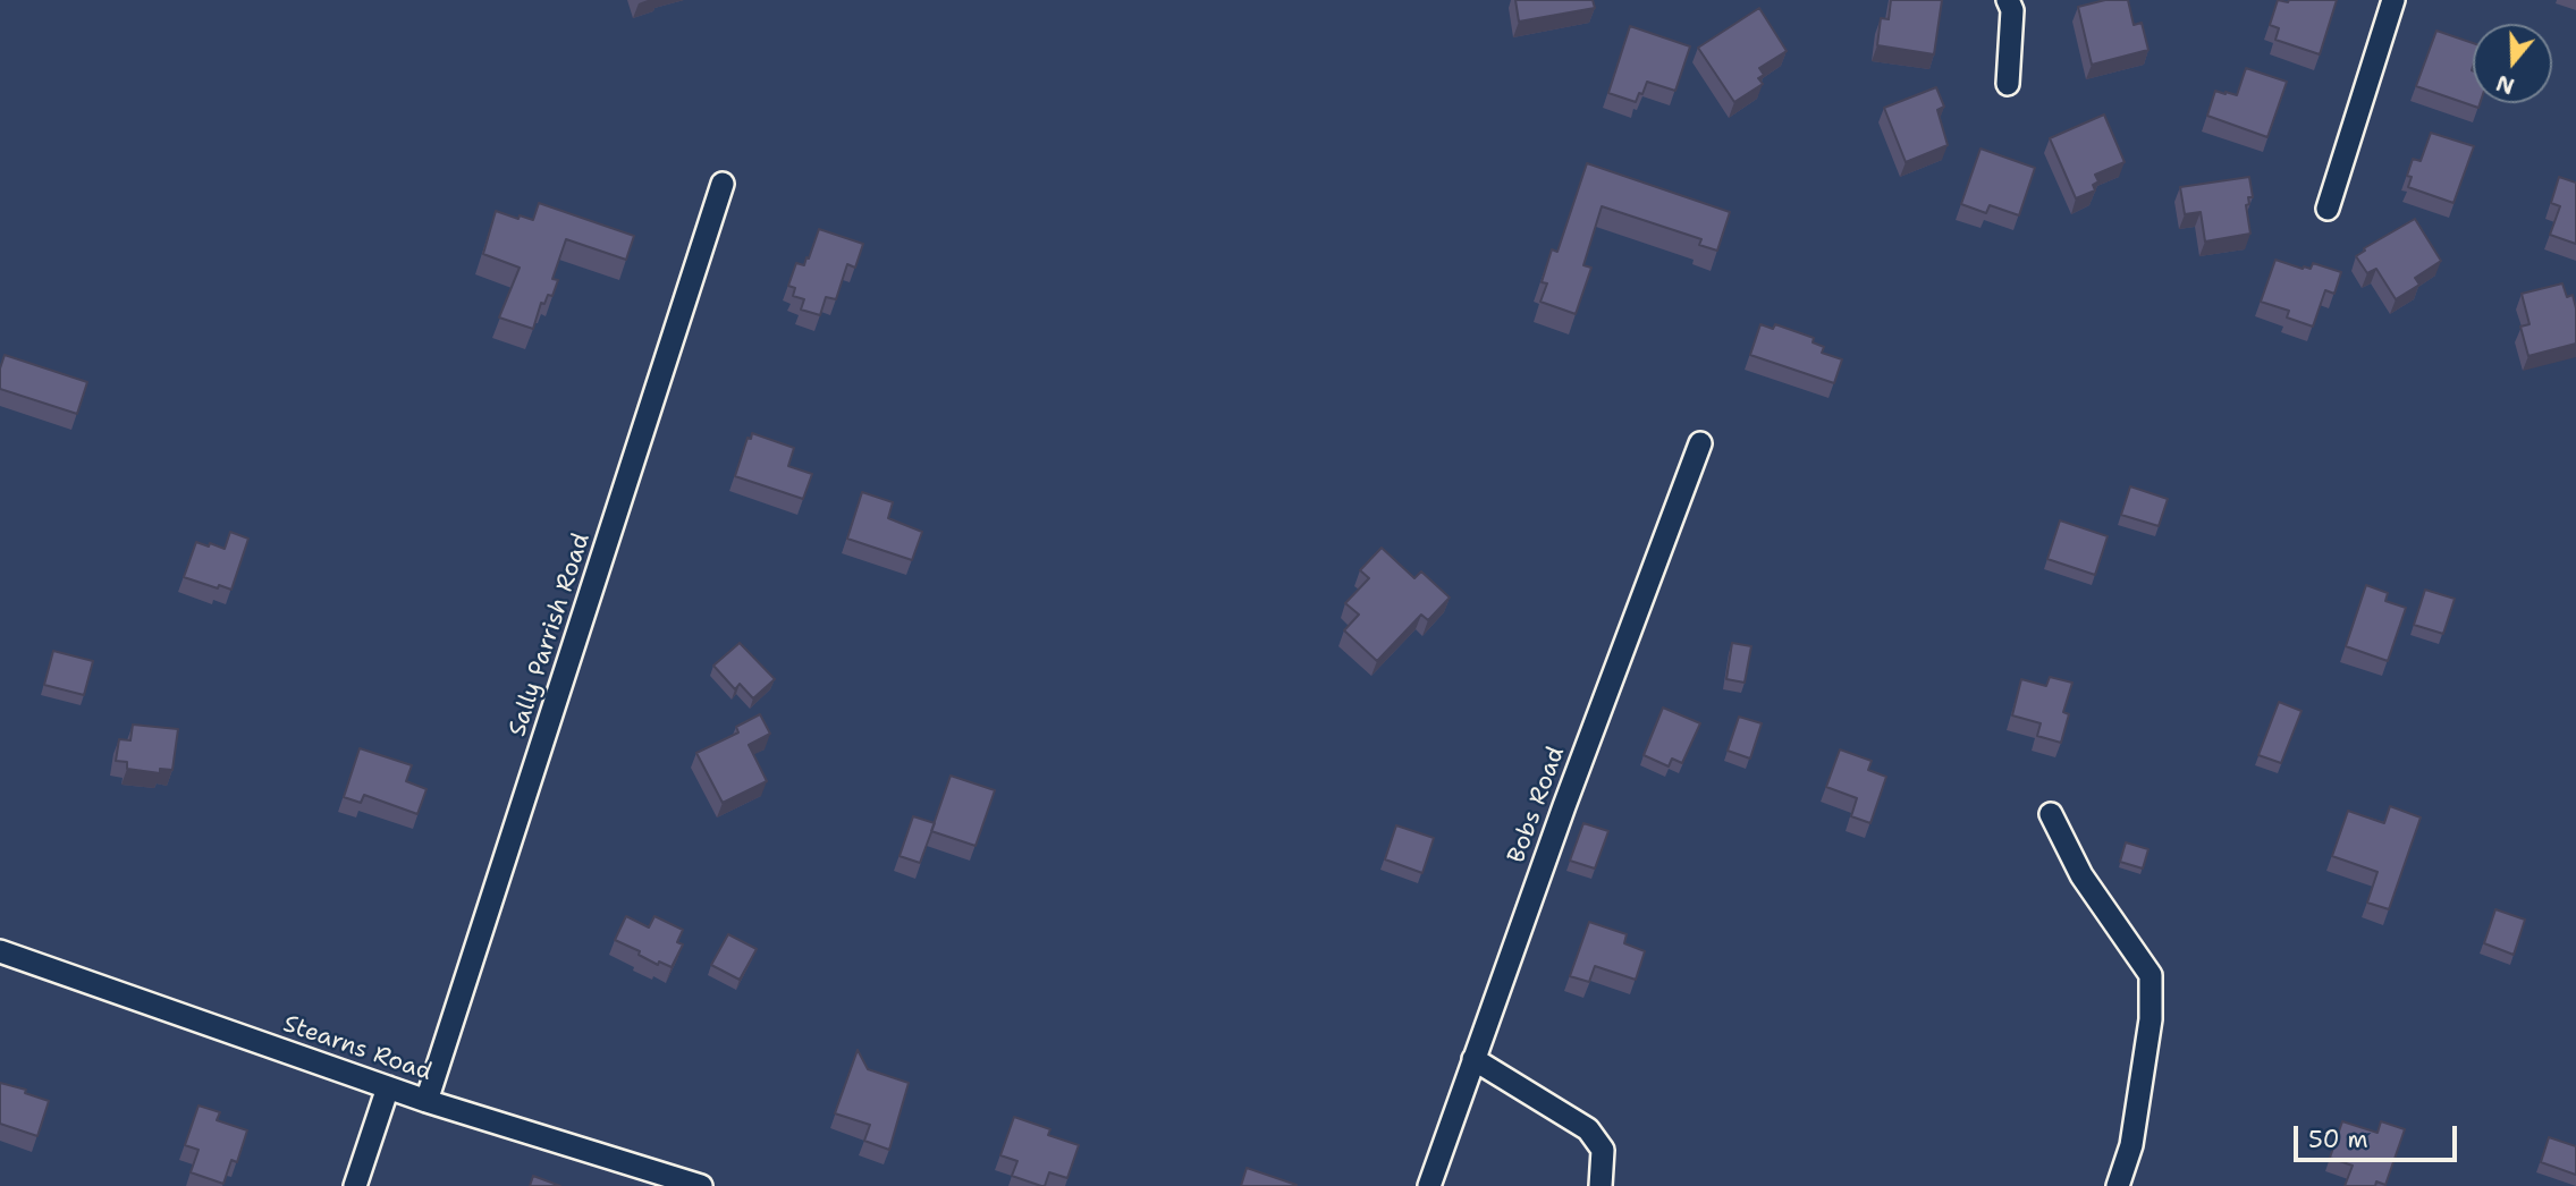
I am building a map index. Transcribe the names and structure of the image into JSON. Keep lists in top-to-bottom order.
{
  "streets": {
    "street": ["Sally Parrish Road", "Bobs Road", "Stearns Road"]
  },
  "crossings": [
    ["Sally Parrish Road", "Stearns Road"]
  ],
  "scale_bar": "50 m",
  "north": "bottom"
}
